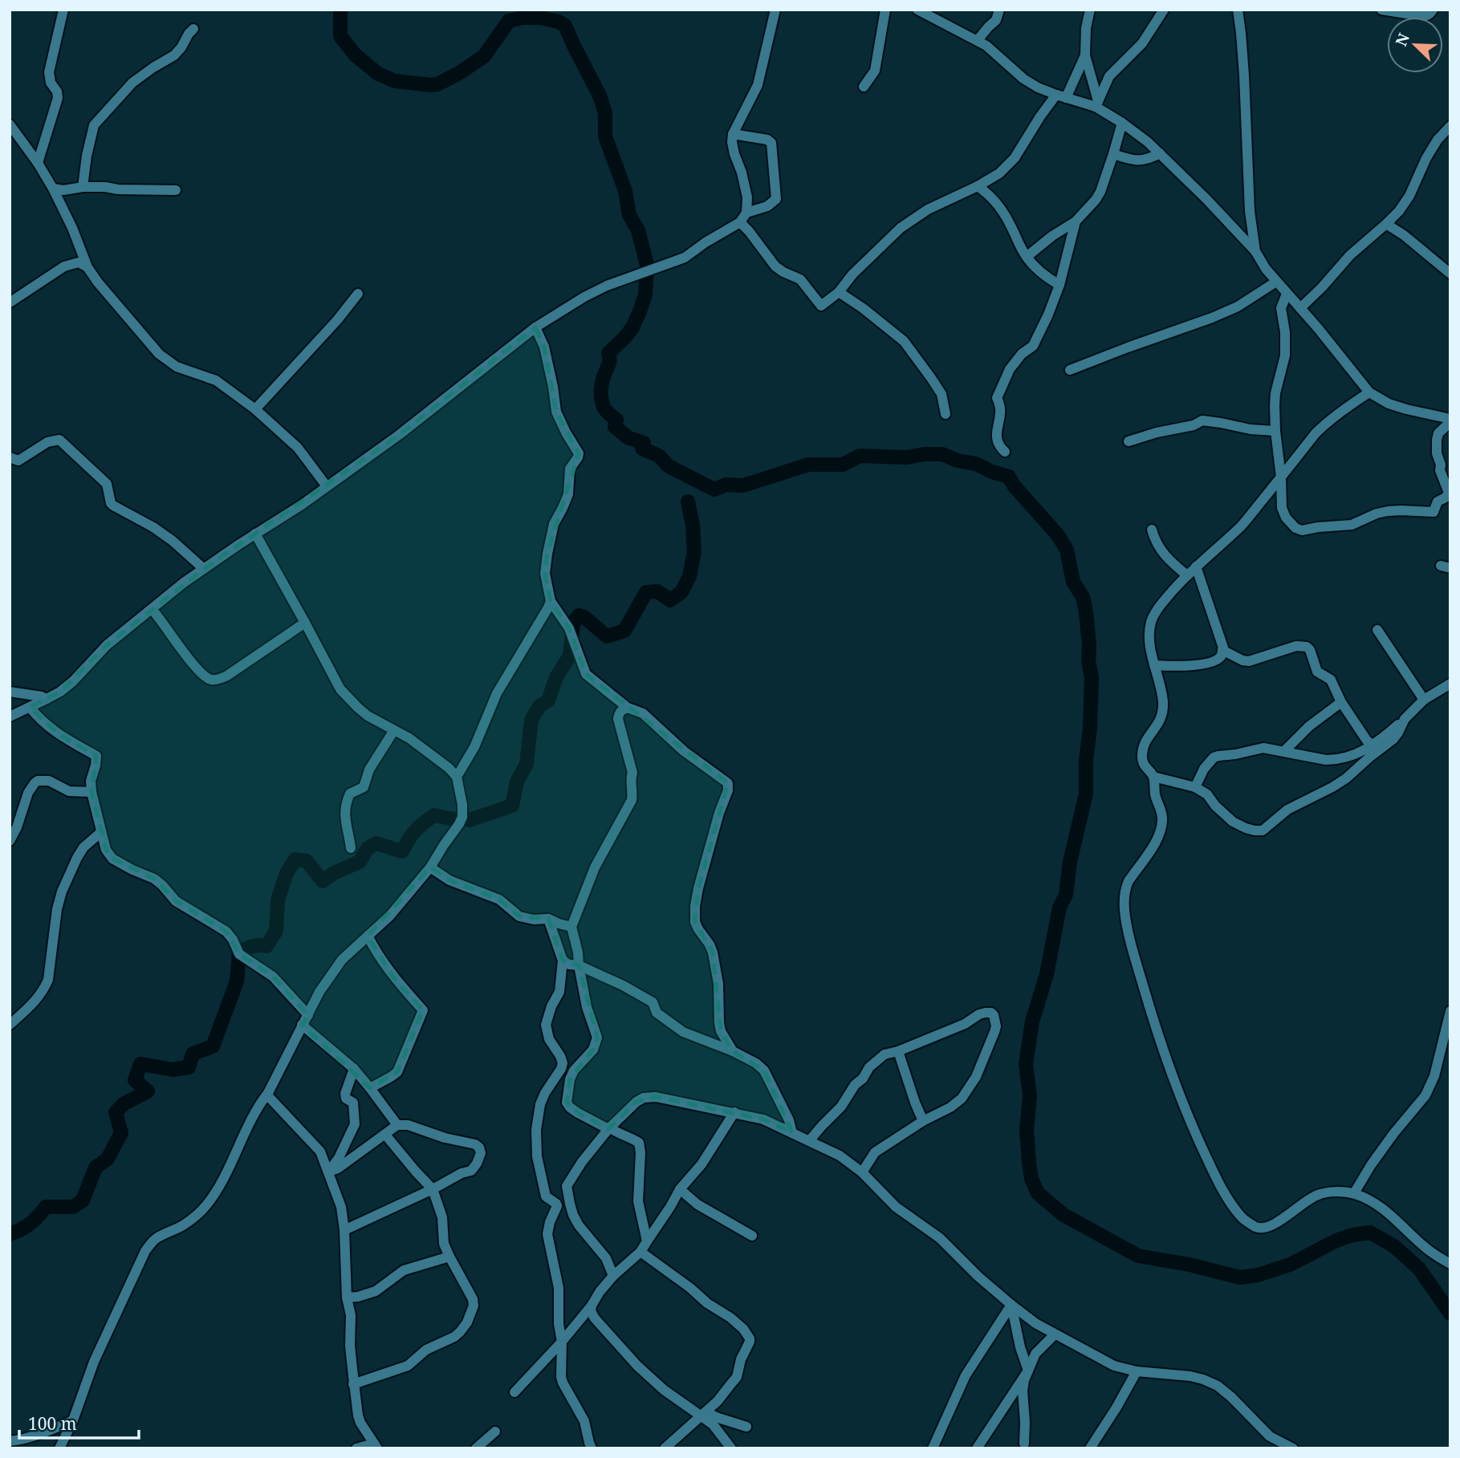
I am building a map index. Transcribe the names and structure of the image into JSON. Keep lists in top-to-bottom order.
{
  "scale_bar": "100 m",
  "north": "top left"
}
